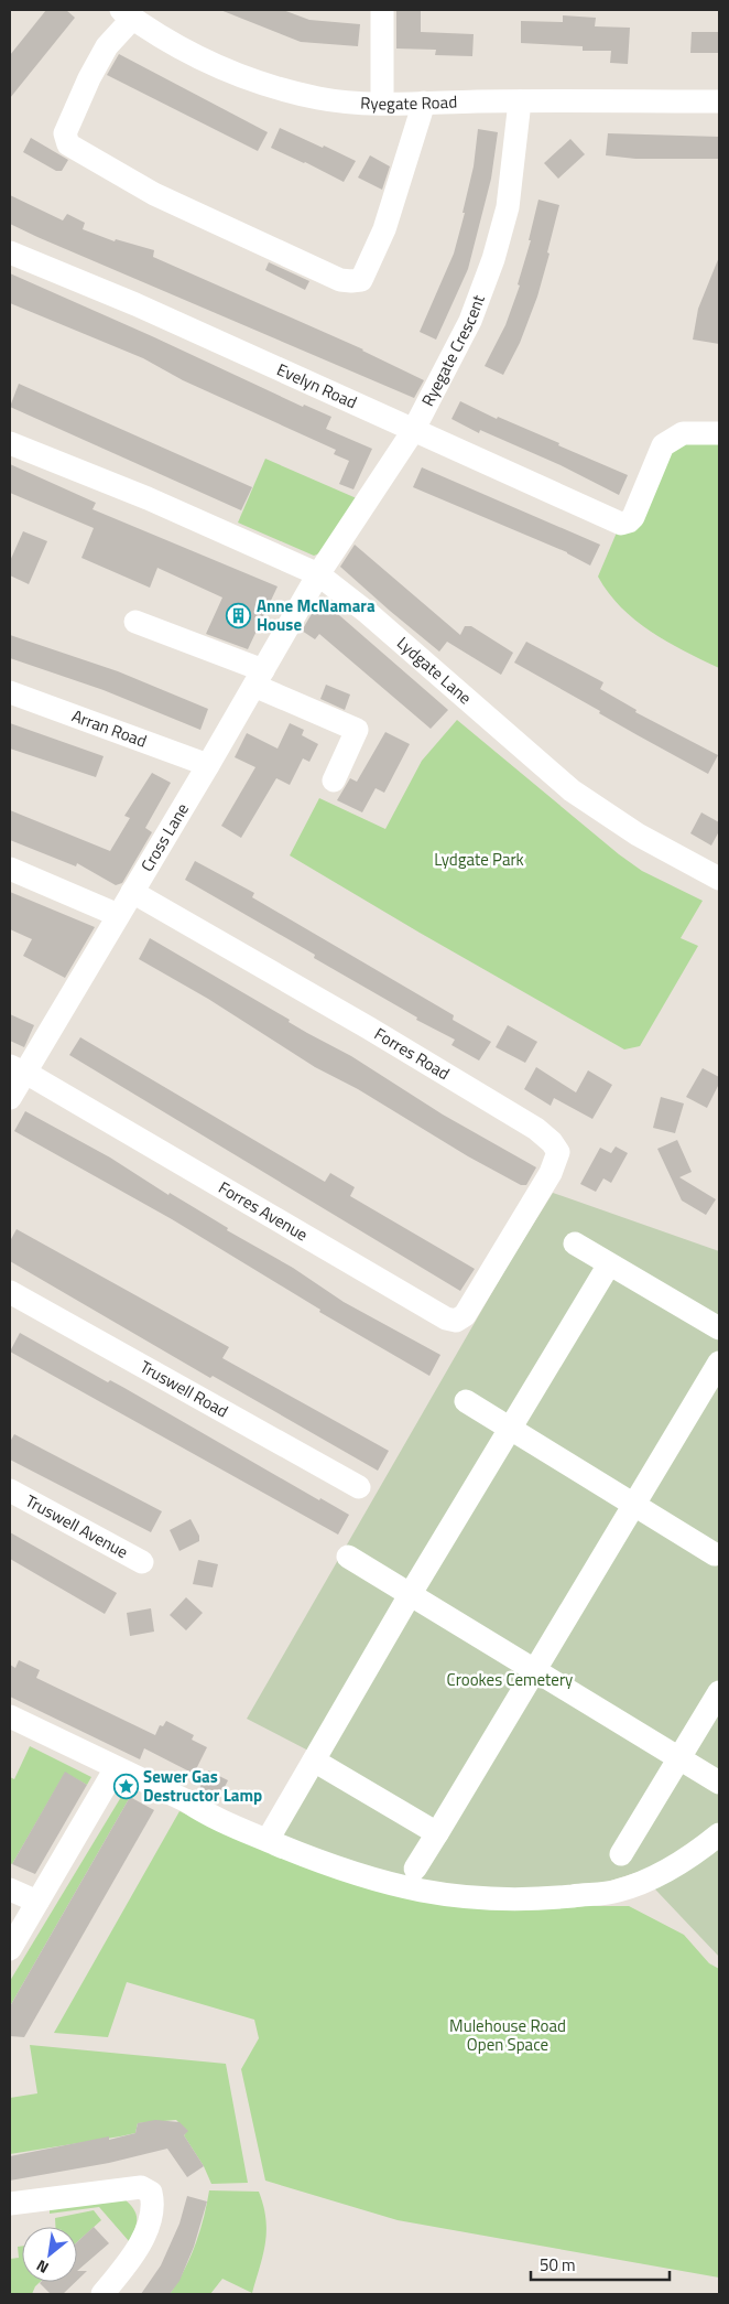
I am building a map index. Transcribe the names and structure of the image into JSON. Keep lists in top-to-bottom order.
{
  "streets": {
    "street": [
      "Ryegate Road",
      "Ryegate Crescent",
      "Evelyn Road",
      "Lydgate Lane",
      "Arran Road",
      "Cross Lane",
      "Forres Road",
      "Forres Avenue",
      "Truswell Road",
      "Truswell Avenue"
    ]
  },
  "crossings": [
    ["Ryegate Road", "Ryegate Crescent"],
    ["Ryegate Crescent", "Evelyn Road"],
    ["Ryegate Crescent", "Lydgate Lane"],
    ["Ryegate Crescent", "Cross Lane"],
    ["Lydgate Lane", "Cross Lane"],
    ["Arran Road", "Cross Lane"],
    ["Cross Lane", "Forres Road"],
    ["Cross Lane", "Forres Avenue"],
    ["Forres Road", "Forres Avenue"]
  ],
  "parks": ["Lydgate Park", "Crookes Cemetery", "Mulehouse Road Open Space"],
  "places": {
    "building": ["Anne McNamara House"],
    "place": ["Sewer Gas Destructor Lamp"]
  },
  "scale_bar": "50 m",
  "north": "bottom left"
}
